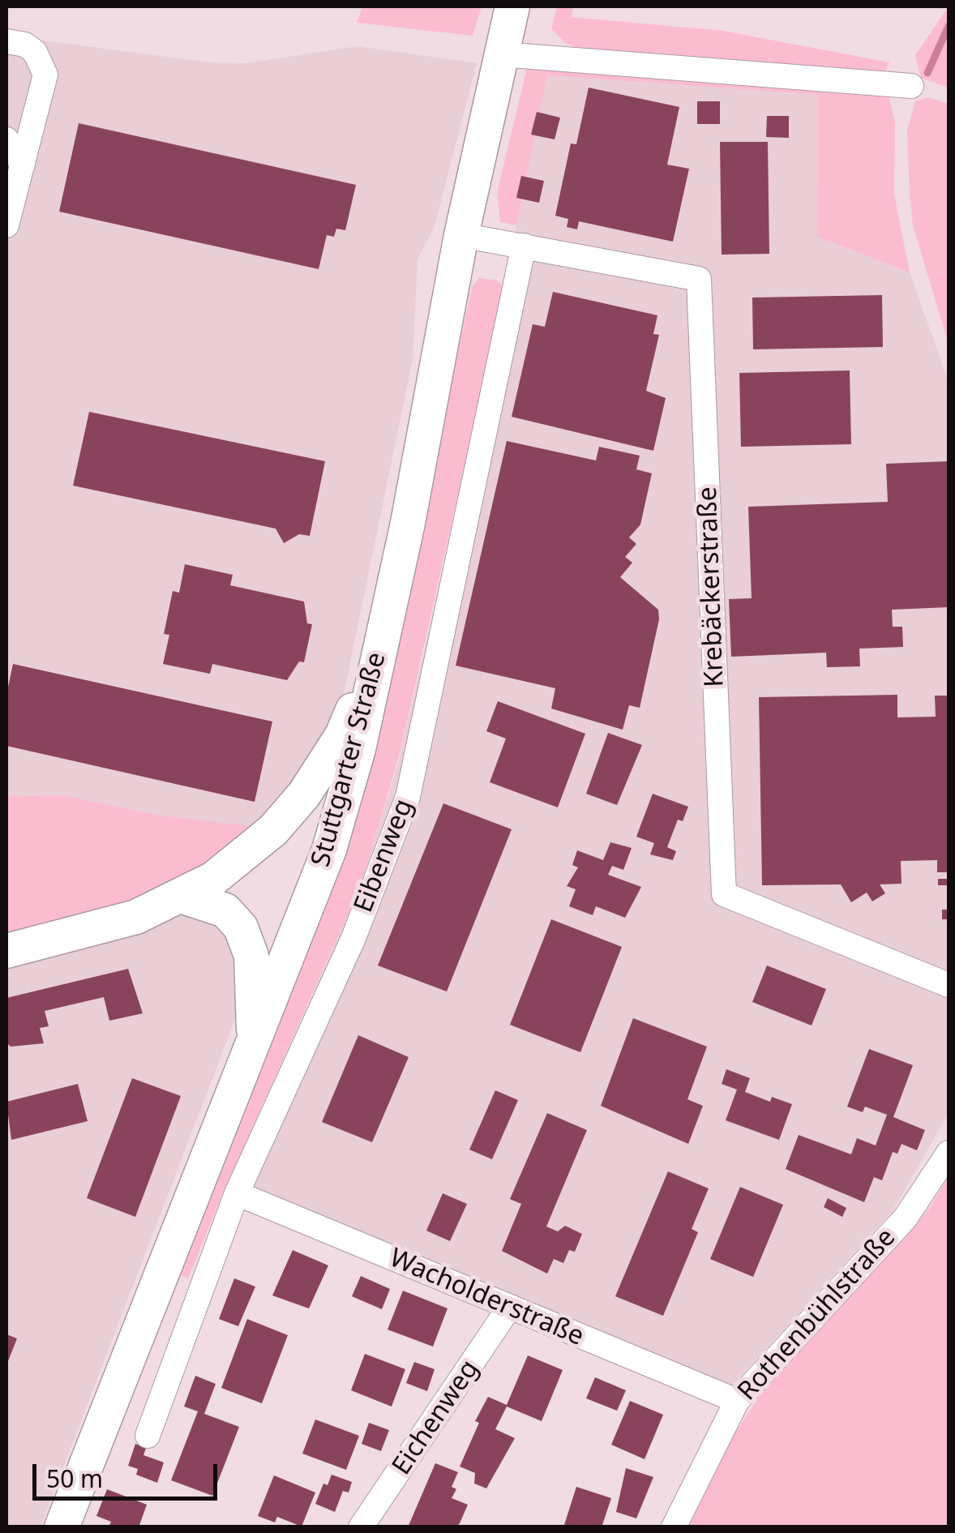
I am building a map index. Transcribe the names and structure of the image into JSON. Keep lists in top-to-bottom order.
{
  "streets": {
    "main road": ["Stuttgarter Straße"],
    "street": [
      "Krebäckerstraße",
      "Eibenweg",
      "Wacholderstraße",
      "Rothenbühlstraße",
      "Eichenweg"
    ]
  },
  "crossings": [
    ["Krebäckerstraße", "Stuttgarter Straße"],
    ["Krebäckerstraße", "Eibenweg"],
    ["Eibenweg", "Wacholderstraße"],
    ["Wacholderstraße", "Rothenbühlstraße"],
    ["Wacholderstraße", "Eichenweg"]
  ],
  "scale_bar": "50 m"
}
